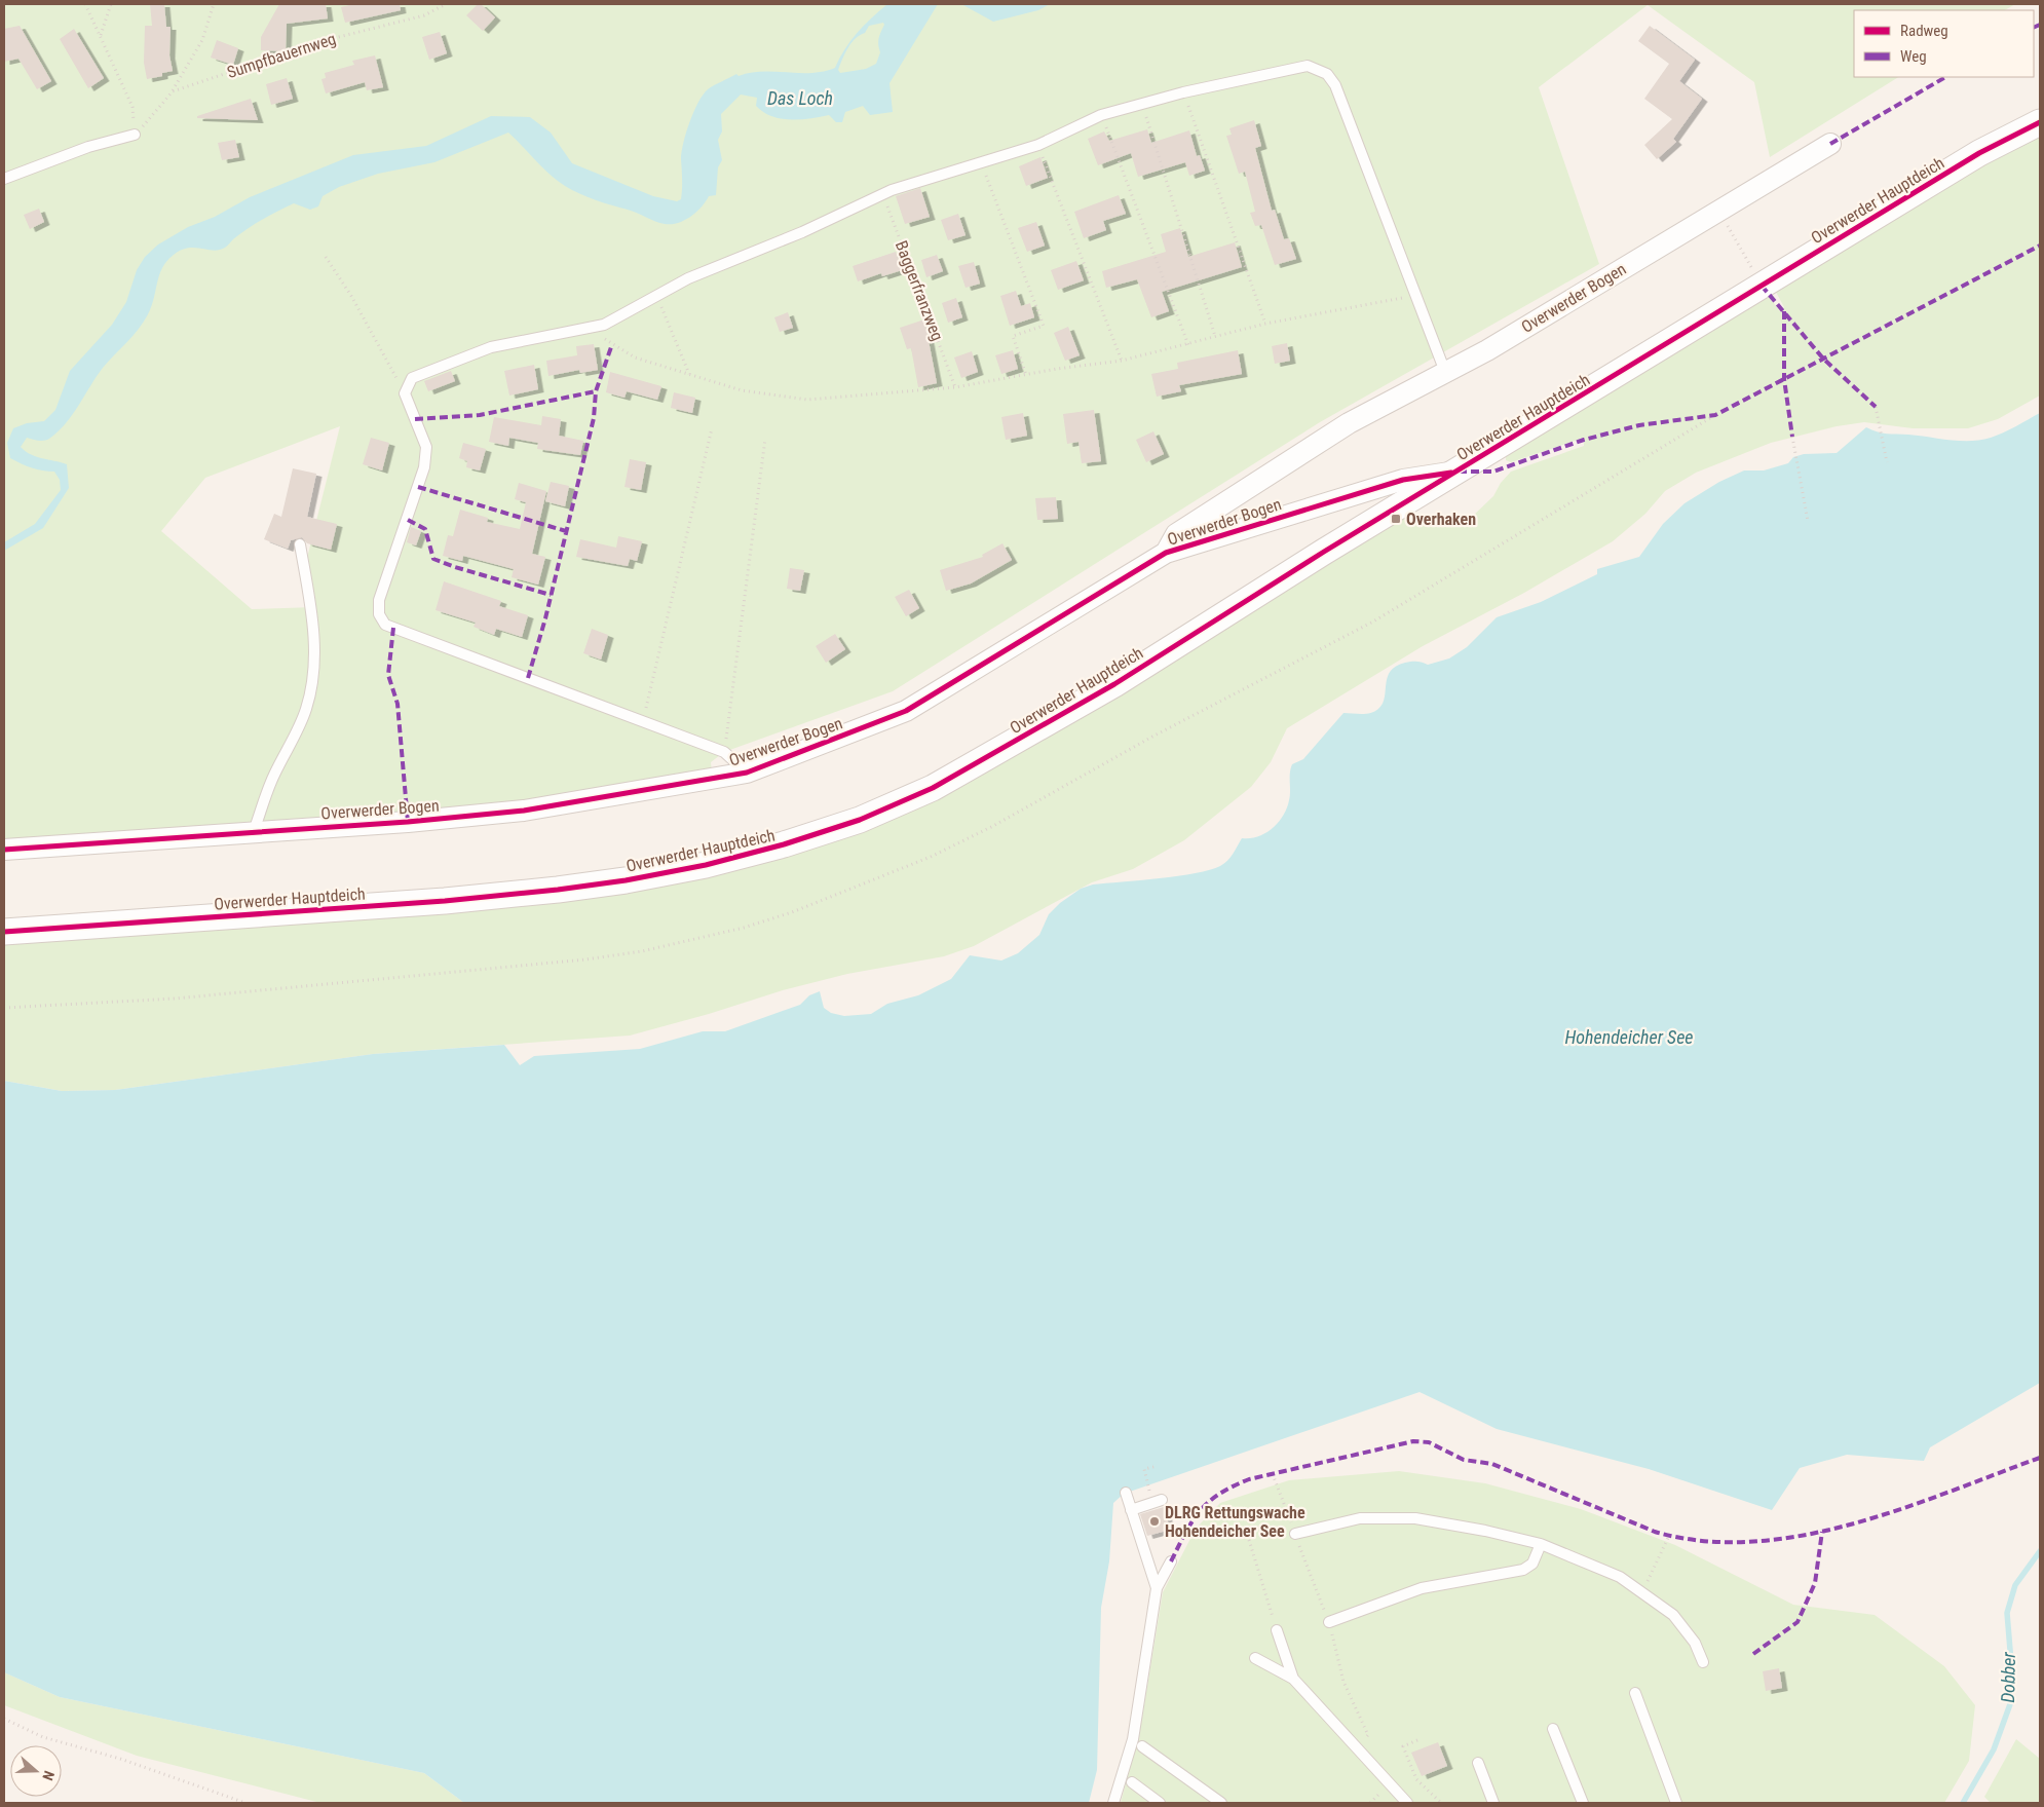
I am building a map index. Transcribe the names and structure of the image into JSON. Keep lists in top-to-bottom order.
{
  "streets": {
    "street": ["Overwerder Hauptdeich", "Overwerder Bogen"],
    "path": ["Sumpfbauernweg", "Baggerfranzweg"]
  },
  "crossings": [
    ["Overwerder Hauptdeich", "Overwerder Bogen"]
  ],
  "water": ["Das Loch", "Hohendeicher See", "Dobber"],
  "places": {
    "transit": ["Overhaken"],
    "other": ["DLRG Rettungswache Hohendeicher See"]
  },
  "legend": ["Radweg", "Weg"],
  "north": "right"
}
